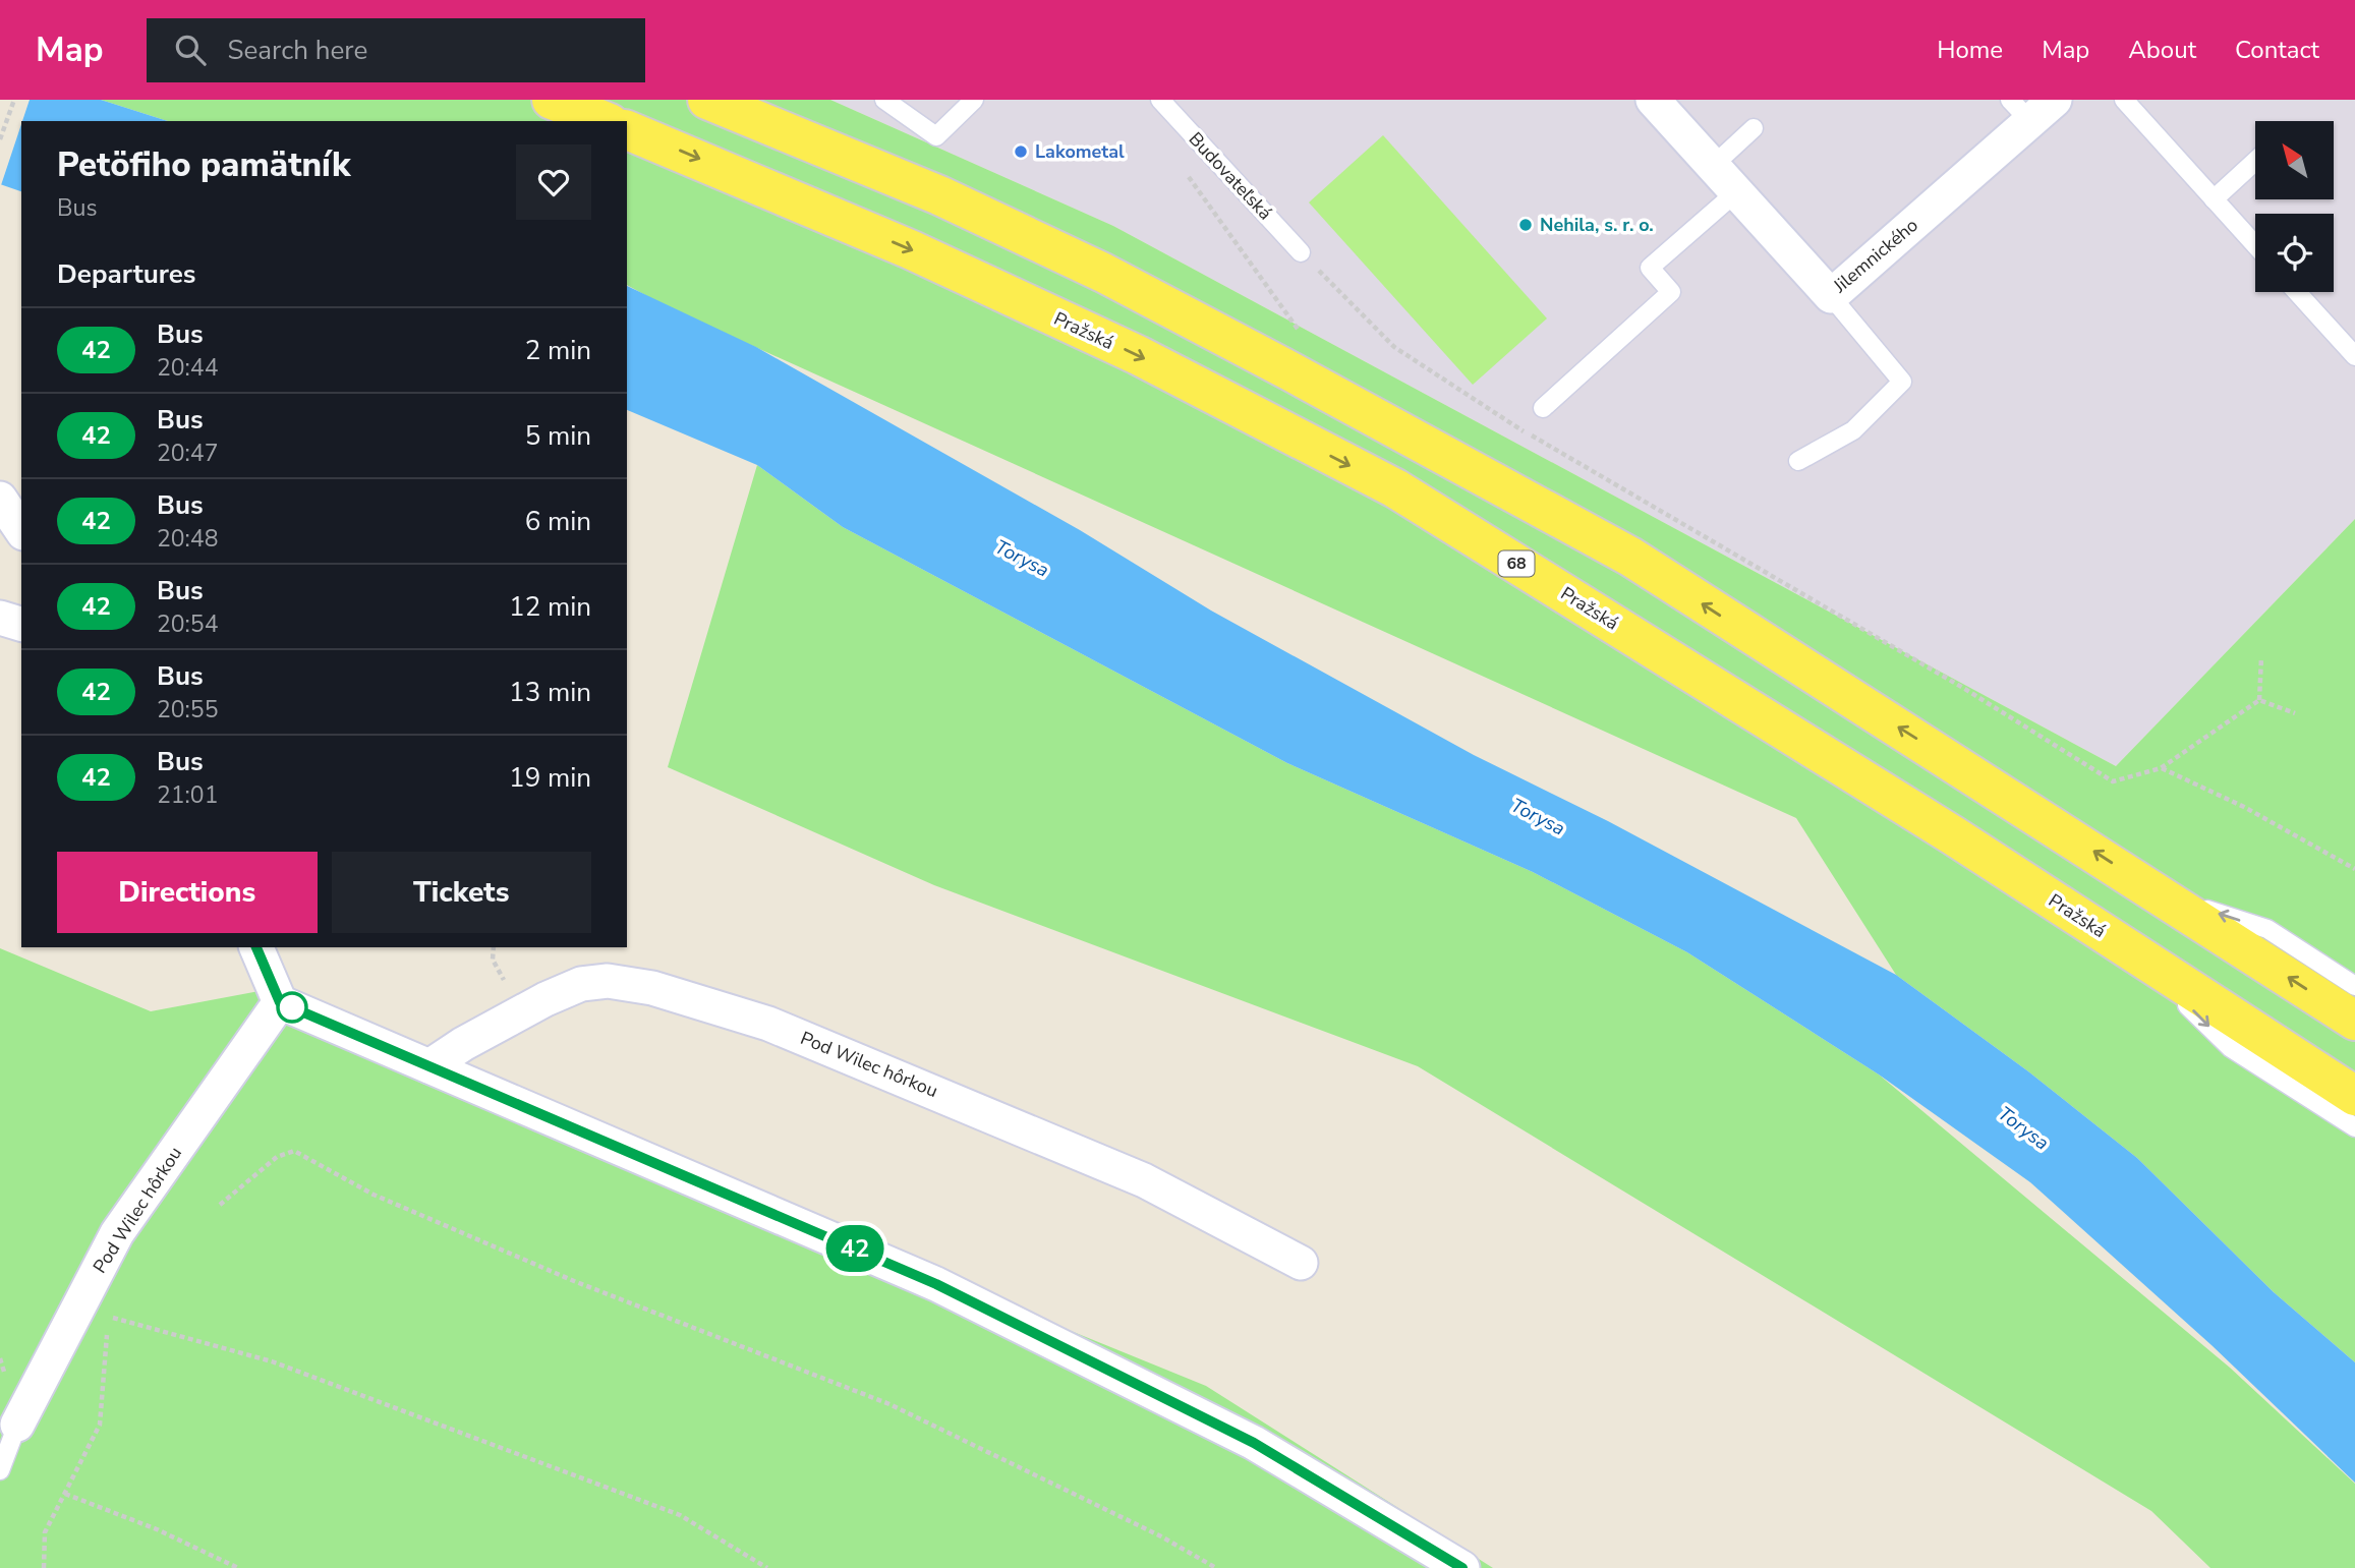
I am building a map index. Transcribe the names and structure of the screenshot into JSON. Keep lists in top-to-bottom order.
{
  "streets": {
    "main road": ["Pražská", "68"],
    "street": ["Jilemnického", "Pod Wilec hôrkou"],
    "lane": ["Budovateľská"]
  },
  "water": ["Torysa"],
  "places": ["Lakometal", "Nehila, s. r. o."],
  "lines": ["bus line 42"],
  "north": "top left",
  "page": {
    "header": "Map",
    "search": "Search here",
    "nav": [
      "Home",
      "Map",
      "About",
      "Contact"
    ],
    "on_map": "42",
    "heading": [
      ["Petöfiho pamätník", "Bus"],
      "Departures"
    ],
    "list": [
      {
        "mark": "42",
        "name": "Bus",
        "note": "20:44",
        "value": "2 min"
      },
      {
        "mark": "42",
        "name": "Bus",
        "note": "20:47",
        "value": "5 min"
      },
      {
        "mark": "42",
        "name": "Bus",
        "note": "20:48",
        "value": "6 min"
      },
      {
        "mark": "42",
        "name": "Bus",
        "note": "20:54",
        "value": "12 min"
      },
      {
        "mark": "42",
        "name": "Bus",
        "note": "20:55",
        "value": "13 min"
      },
      {
        "mark": "42",
        "name": "Bus",
        "note": "21:01",
        "value": "19 min"
      }
    ],
    "buttons": ["Directions", "Tickets"]
  }
}
